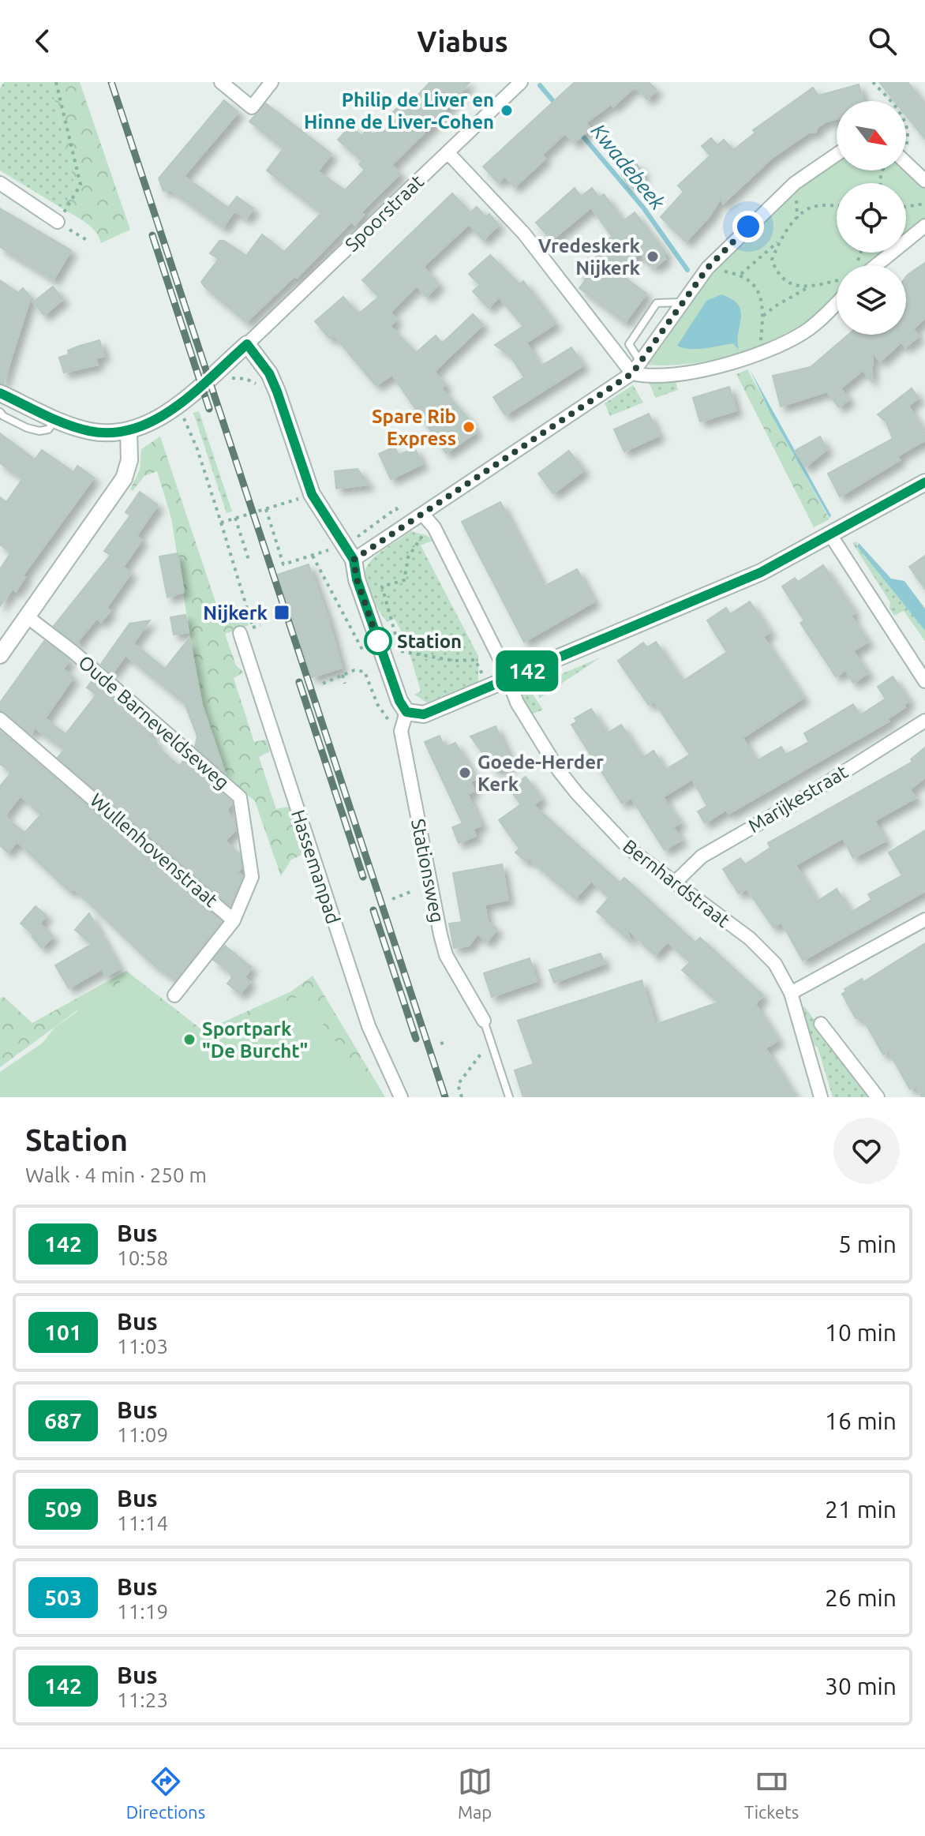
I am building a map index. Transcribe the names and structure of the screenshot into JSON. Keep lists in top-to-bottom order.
{
  "streets": {
    "street": [
      "Spoorstraat",
      "Oude Barneveldseweg",
      "Marijkestraat",
      "Wullenhovenstraat",
      "Hassemanpad",
      "Stationsweg",
      "Bernhardstraat"
    ]
  },
  "crossings": [
    ["Oude Barneveldseweg", "Wullenhovenstraat"],
    ["Marijkestraat", "Bernhardstraat"]
  ],
  "water": ["Kwadebeek"],
  "places": {
    "other": [
      "Philip de Liver en Hinne de Liver-Cohen",
      "Vredeskerk Nijkerk",
      "Spare Rib Express",
      "Station",
      "Goede-Herder Kerk",
      "Sportpark \"De Burcht\""
    ],
    "transit": ["Nijkerk"]
  },
  "lines": ["bus line 142"],
  "north": "bottom right",
  "page": {
    "header": "Viabus",
    "on_map": "142",
    "heading": ["Station", "Walk · 4 min · 250 m"],
    "list": [
      {
        "mark": "142",
        "name": "Bus",
        "note": "10:58",
        "value": "5 min"
      },
      {
        "mark": "101",
        "name": "Bus",
        "note": "11:03",
        "value": "10 min"
      },
      {
        "mark": "687",
        "name": "Bus",
        "note": "11:09",
        "value": "16 min"
      },
      {
        "mark": "509",
        "name": "Bus",
        "note": "11:14",
        "value": "21 min"
      },
      {
        "mark": "503",
        "name": "Bus",
        "note": "11:19",
        "value": "26 min"
      },
      {
        "mark": "142",
        "name": "Bus",
        "note": "11:23",
        "value": "30 min"
      }
    ],
    "tabs": ["Directions", "Map", "Tickets"]
  }
}
